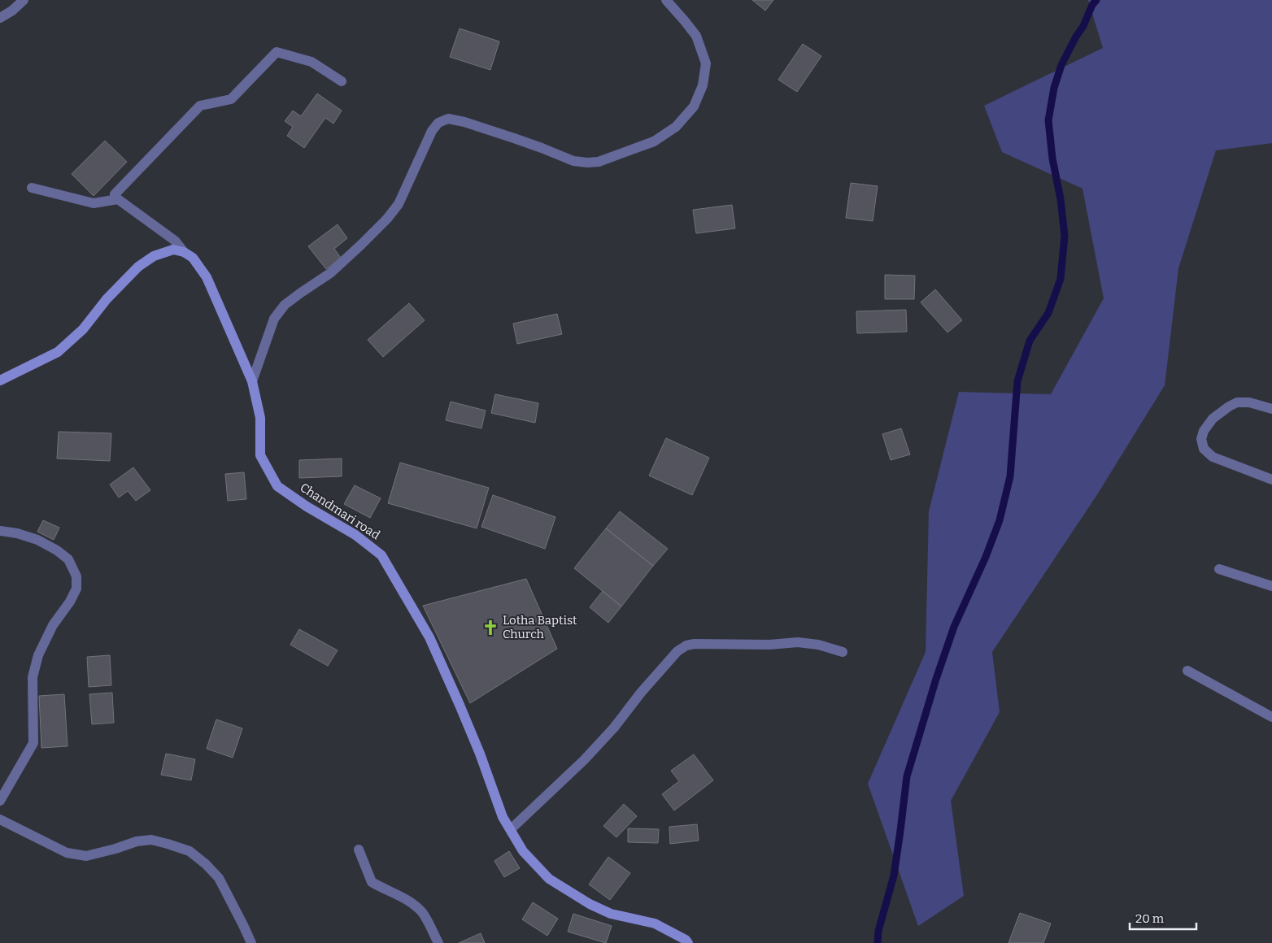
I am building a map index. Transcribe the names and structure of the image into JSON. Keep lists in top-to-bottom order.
{
  "streets": {
    "main road": ["Chandmari road"]
  },
  "places": {
    "church": ["Lotha Baptist Church"]
  },
  "scale_bar": "20 m"
}
